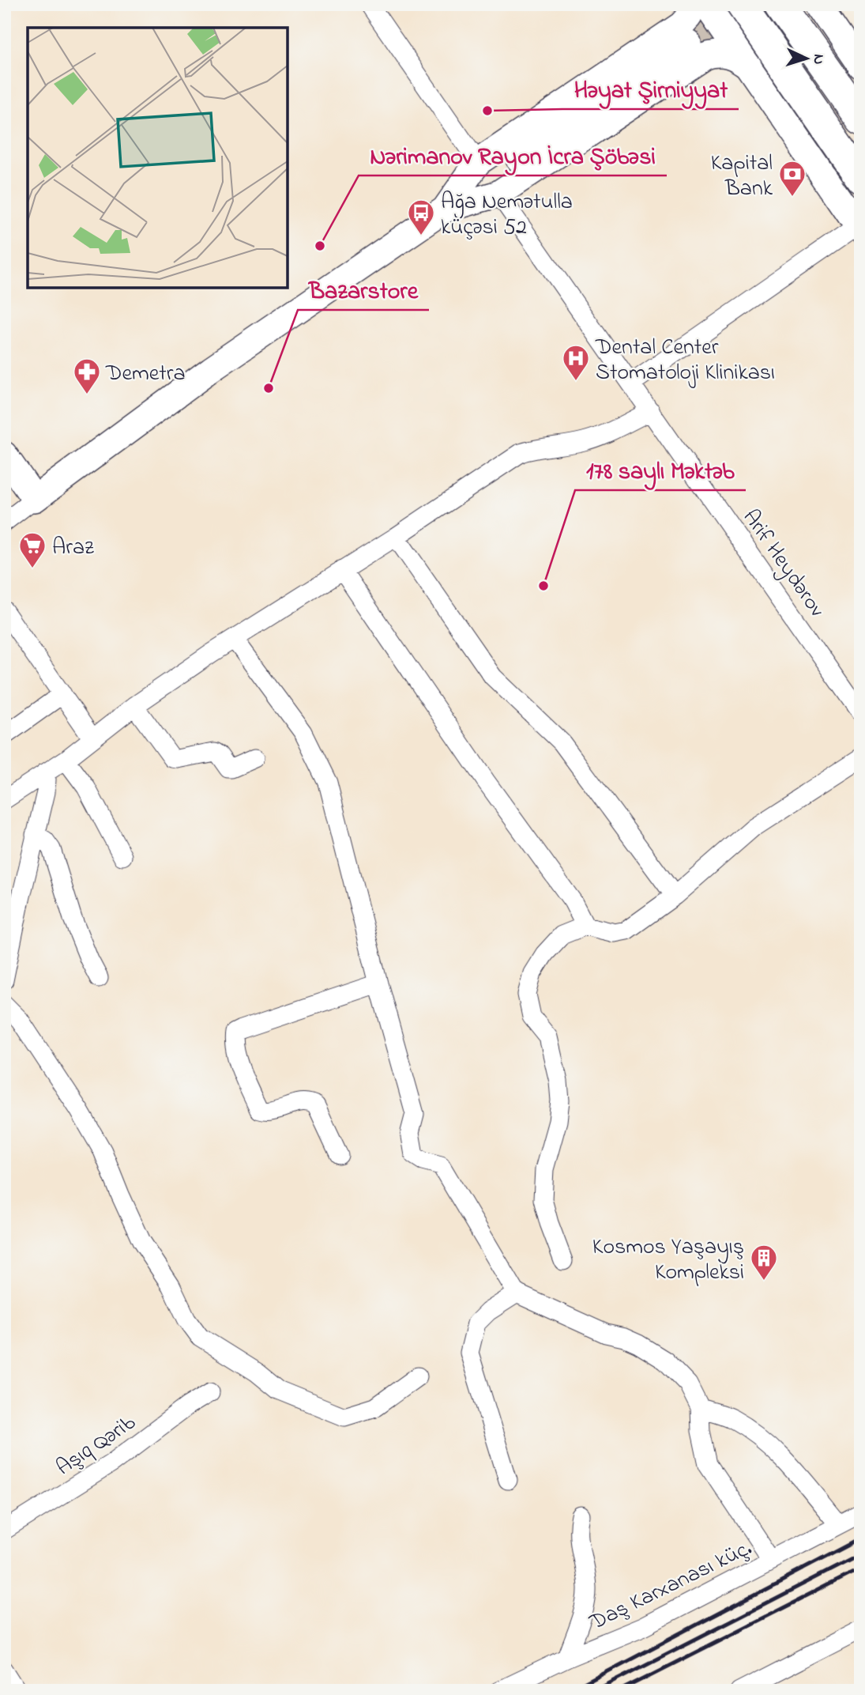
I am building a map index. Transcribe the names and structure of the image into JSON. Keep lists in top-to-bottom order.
{
  "streets": {
    "street": ["Arif Heydərov", "Aşıq Qərib", "Daş Karxanası küç."]
  },
  "places": {
    "other": [
      "Həyat Şirniyyat",
      "Nərimanov Rayon İcra Şöbəsi",
      "Bazarstore",
      "178 saylı Məktəb"
    ],
    "bank": ["Kapital Bank"],
    "bus stop": ["Ağa Nemətulla küçəsi 52"],
    "hospital": ["Dental Center Stomatoloji Klinikası"],
    "pharmacy": ["Demetra"],
    "supermarket": ["Araz"],
    "building": ["Kosmos Yaşayış Kompleksi"]
  },
  "north": "right"
}
